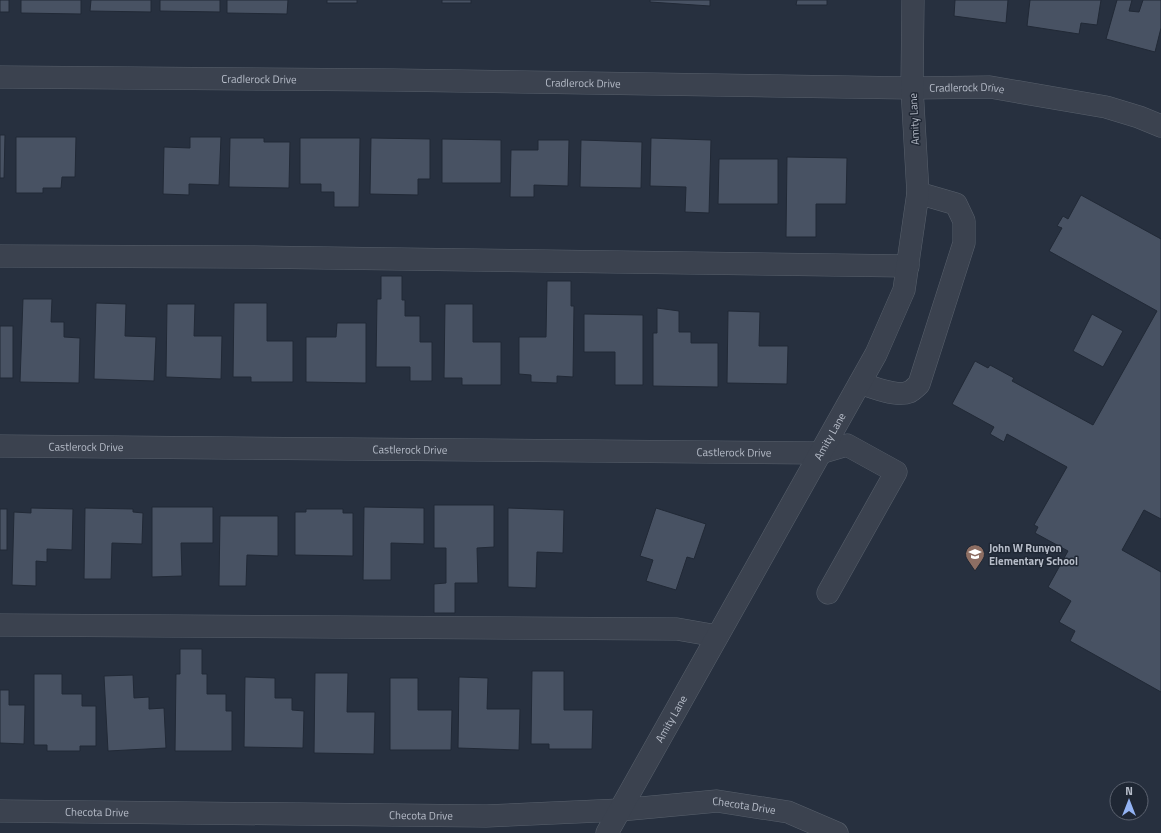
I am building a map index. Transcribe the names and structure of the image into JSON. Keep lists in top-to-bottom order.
{
  "streets": {
    "street": [
      "Cradlerock Drive",
      "Amity Lane",
      "Castlerock Drive",
      "Checota Drive"
    ]
  },
  "crossings": [
    ["Cradlerock Drive", "Amity Lane"],
    ["Amity Lane", "Castlerock Drive"],
    ["Amity Lane", "Checota Drive"]
  ],
  "places": {
    "school or university": ["John W Runyon Elementary School"]
  },
  "north": "top"
}
